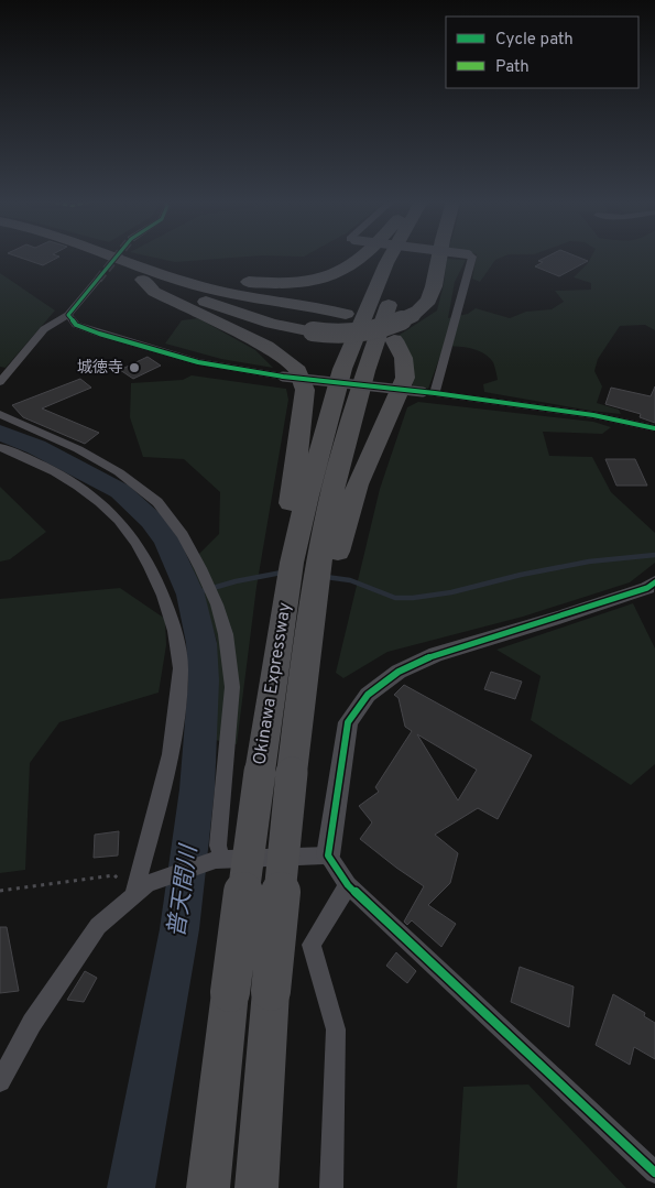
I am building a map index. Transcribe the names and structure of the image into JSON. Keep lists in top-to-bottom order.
{
  "streets": {
    "highway": ["Okinawa Expressway"]
  },
  "water": ["普天間川"],
  "places": ["城徳寺"],
  "legend": ["Cycle path", "Path"]
}
